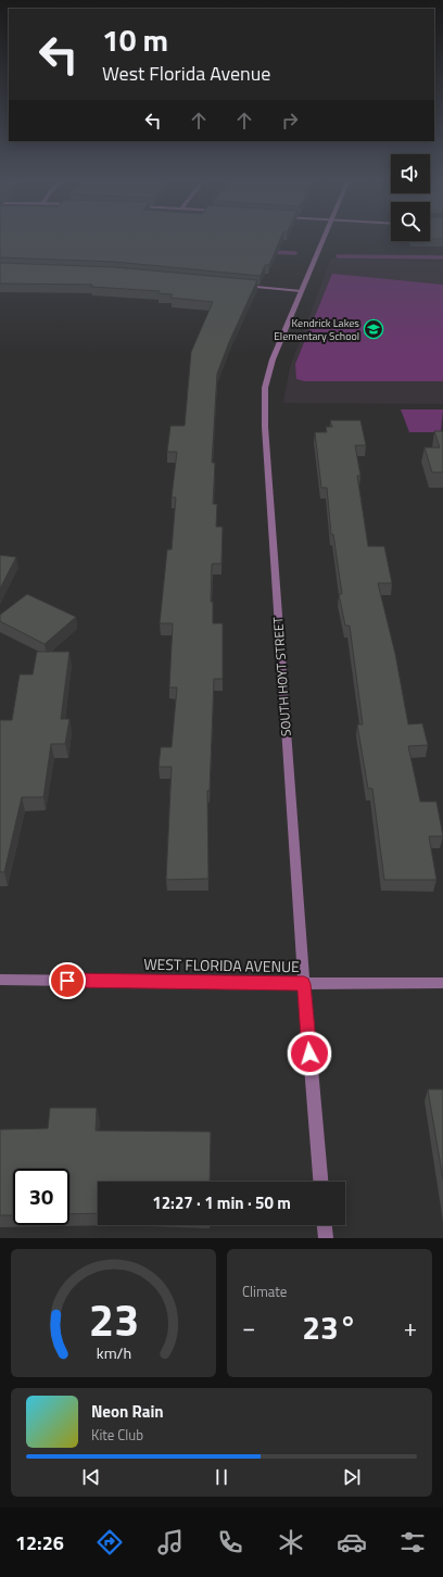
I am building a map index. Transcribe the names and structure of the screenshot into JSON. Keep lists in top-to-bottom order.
{
  "streets": {
    "street": ["SOUTH HOYT STREET", "WEST FLORIDA AVENUE"]
  },
  "crossings": [
    ["SOUTH HOYT STREET", "WEST FLORIDA AVENUE"]
  ],
  "places": {
    "school or university": ["Kendrick Lakes Elementary School"]
  },
  "page": {
    "turn": ["10 m", "West Florida Avenue"],
    "limit": "30",
    "trip": "12:27 · 1 min · 50 m",
    "tile": "Climate",
    "heat": ["−", "23°", "+"],
    "song": ["Neon Rain", "Kite Club"],
    "tabs": "12:26",
    "gauge": ["23", "km/h"]
  }
}
